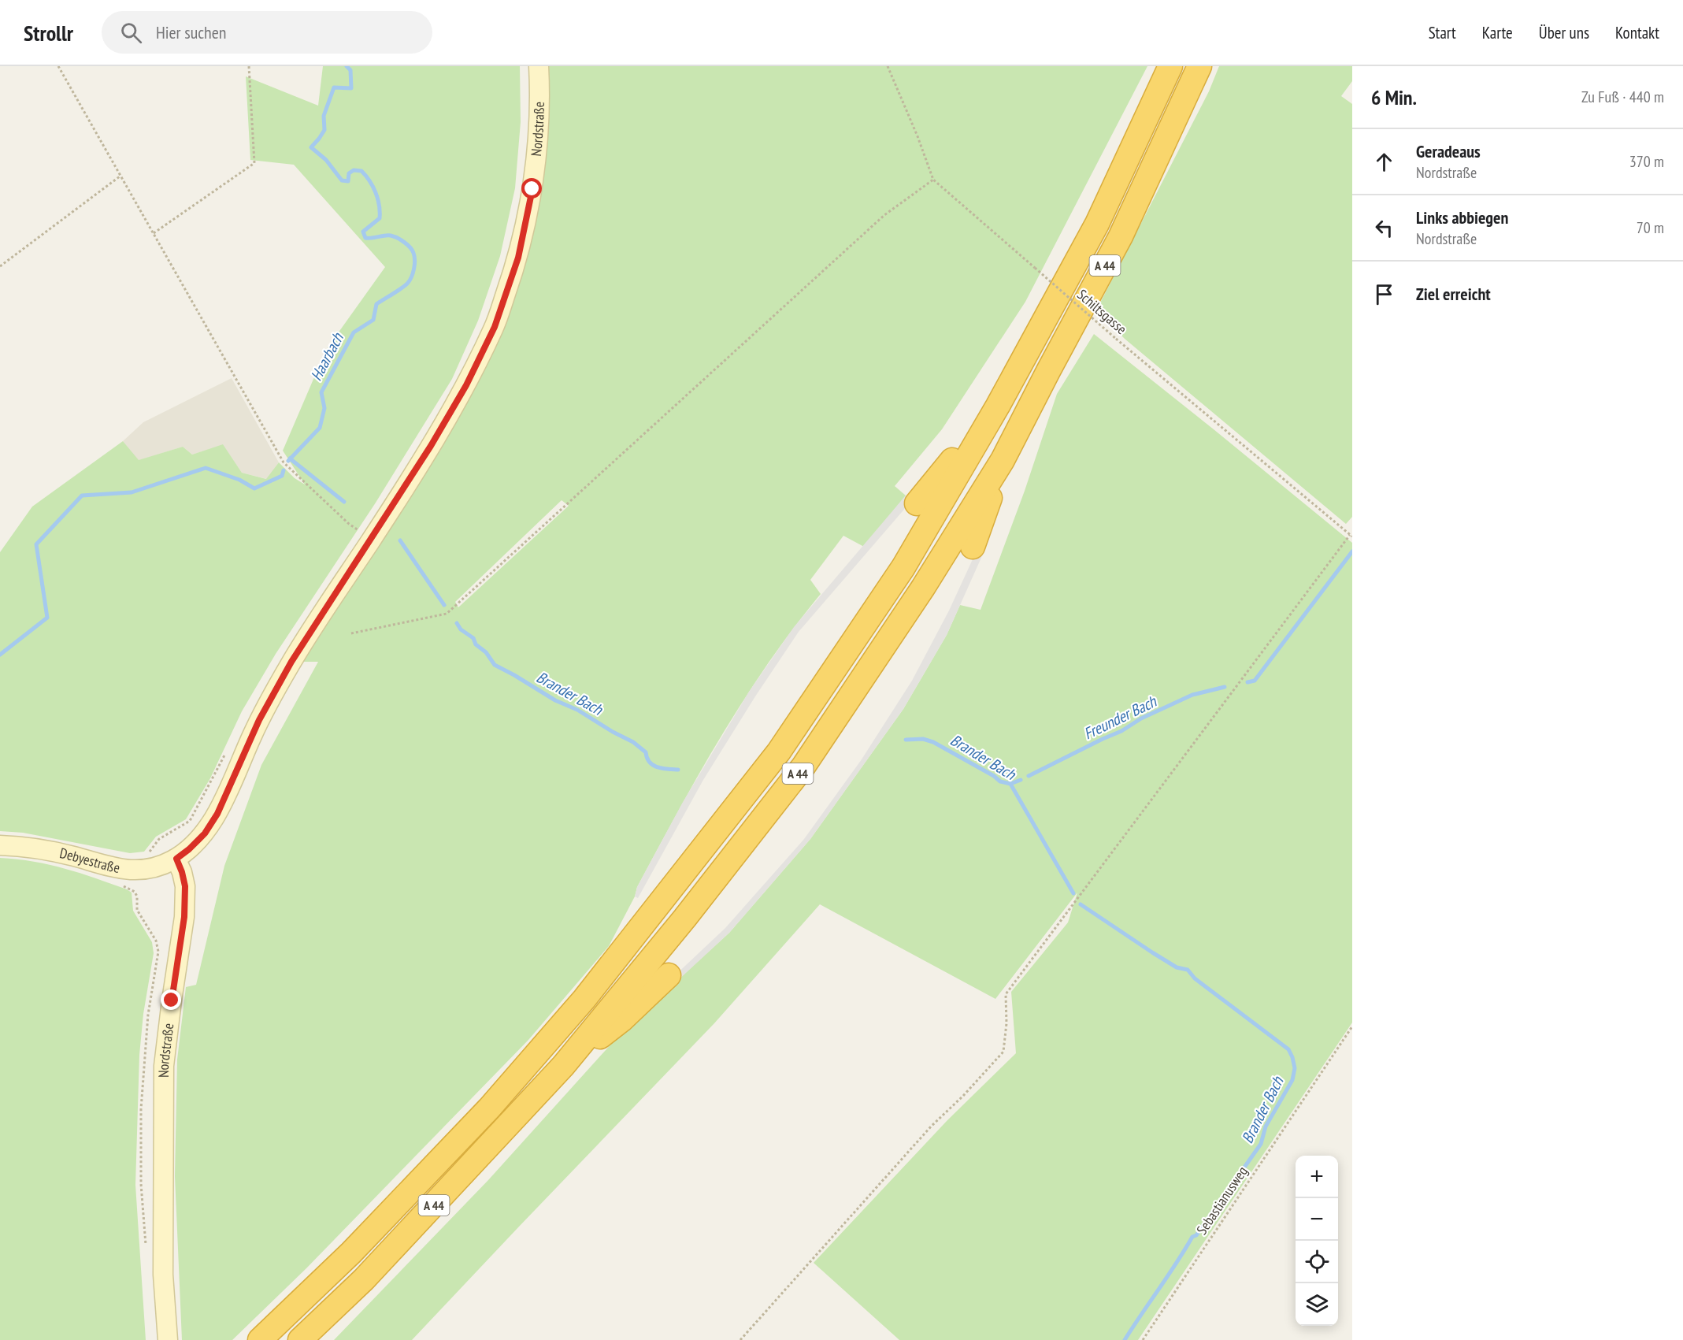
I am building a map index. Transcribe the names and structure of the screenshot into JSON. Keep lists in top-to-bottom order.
{
  "streets": {
    "highway": ["A 44"],
    "main road": ["Nordstraße", "Debyestraße"],
    "path": ["Schiltsgasse", "Sebastianusweg"]
  },
  "crossings": [
    ["Nordstraße", "Debyestraße"]
  ],
  "water": ["Haarbach", "Brander Bach", "Freunder Bach"],
  "page": {
    "header": "Strollr",
    "search": "Hier suchen",
    "nav": [
      "Start",
      "Karte",
      "Über uns",
      "Kontakt"
    ],
    "heading": ["6 Min.", "Zu Fuß · 440 m"],
    "list": [
      ["Geradeaus", "Nordstraße", "370 m"],
      ["Links abbiegen", "Nordstraße", "70 m"],
      "Ziel erreicht"
    ],
    "map_buttons": ["+", "−"]
  }
}
